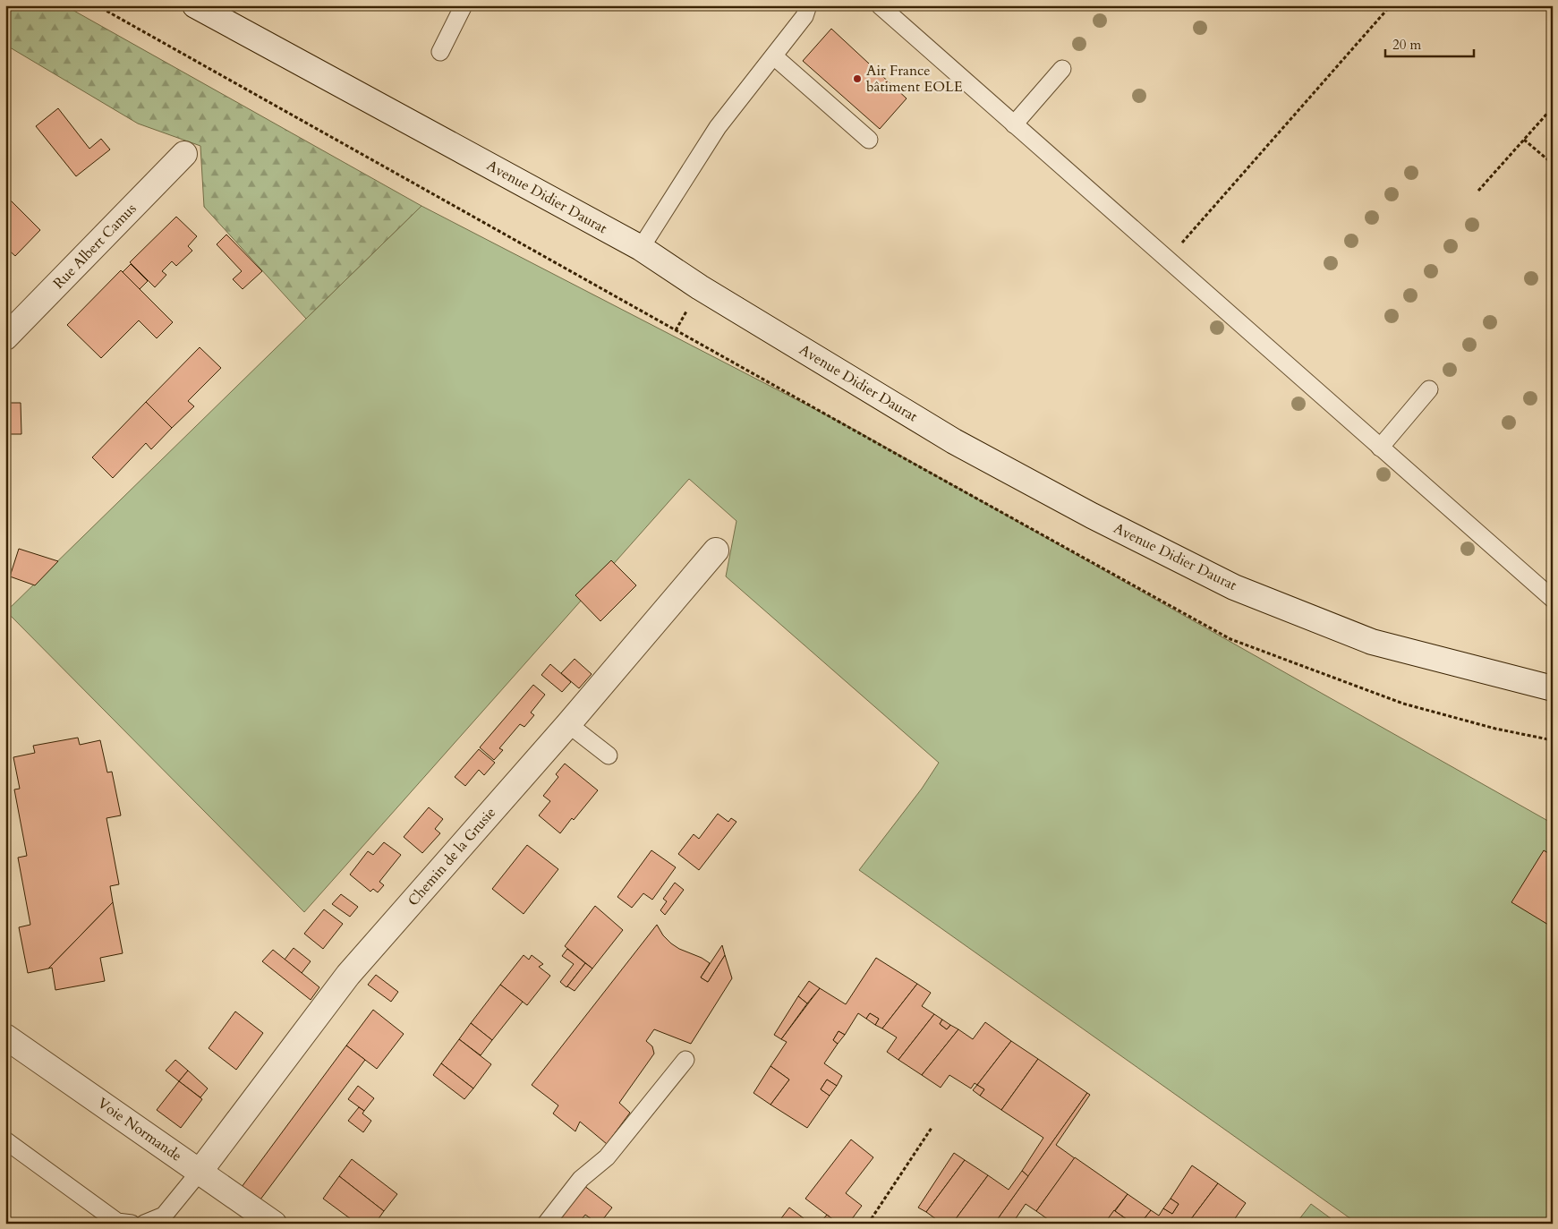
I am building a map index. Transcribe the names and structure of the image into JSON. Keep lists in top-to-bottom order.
{
  "streets": {
    "main road": [
      "Avenue Didier Daurat",
      "Rue Albert Camus",
      "Chemin de la Grusie",
      "Voie Normande"
    ]
  },
  "crossings": [
    ["Chemin de la Grusie", "Voie Normande"]
  ],
  "places": ["Air France bâtiment EOLE"],
  "scale_bar": "20 m"
}
